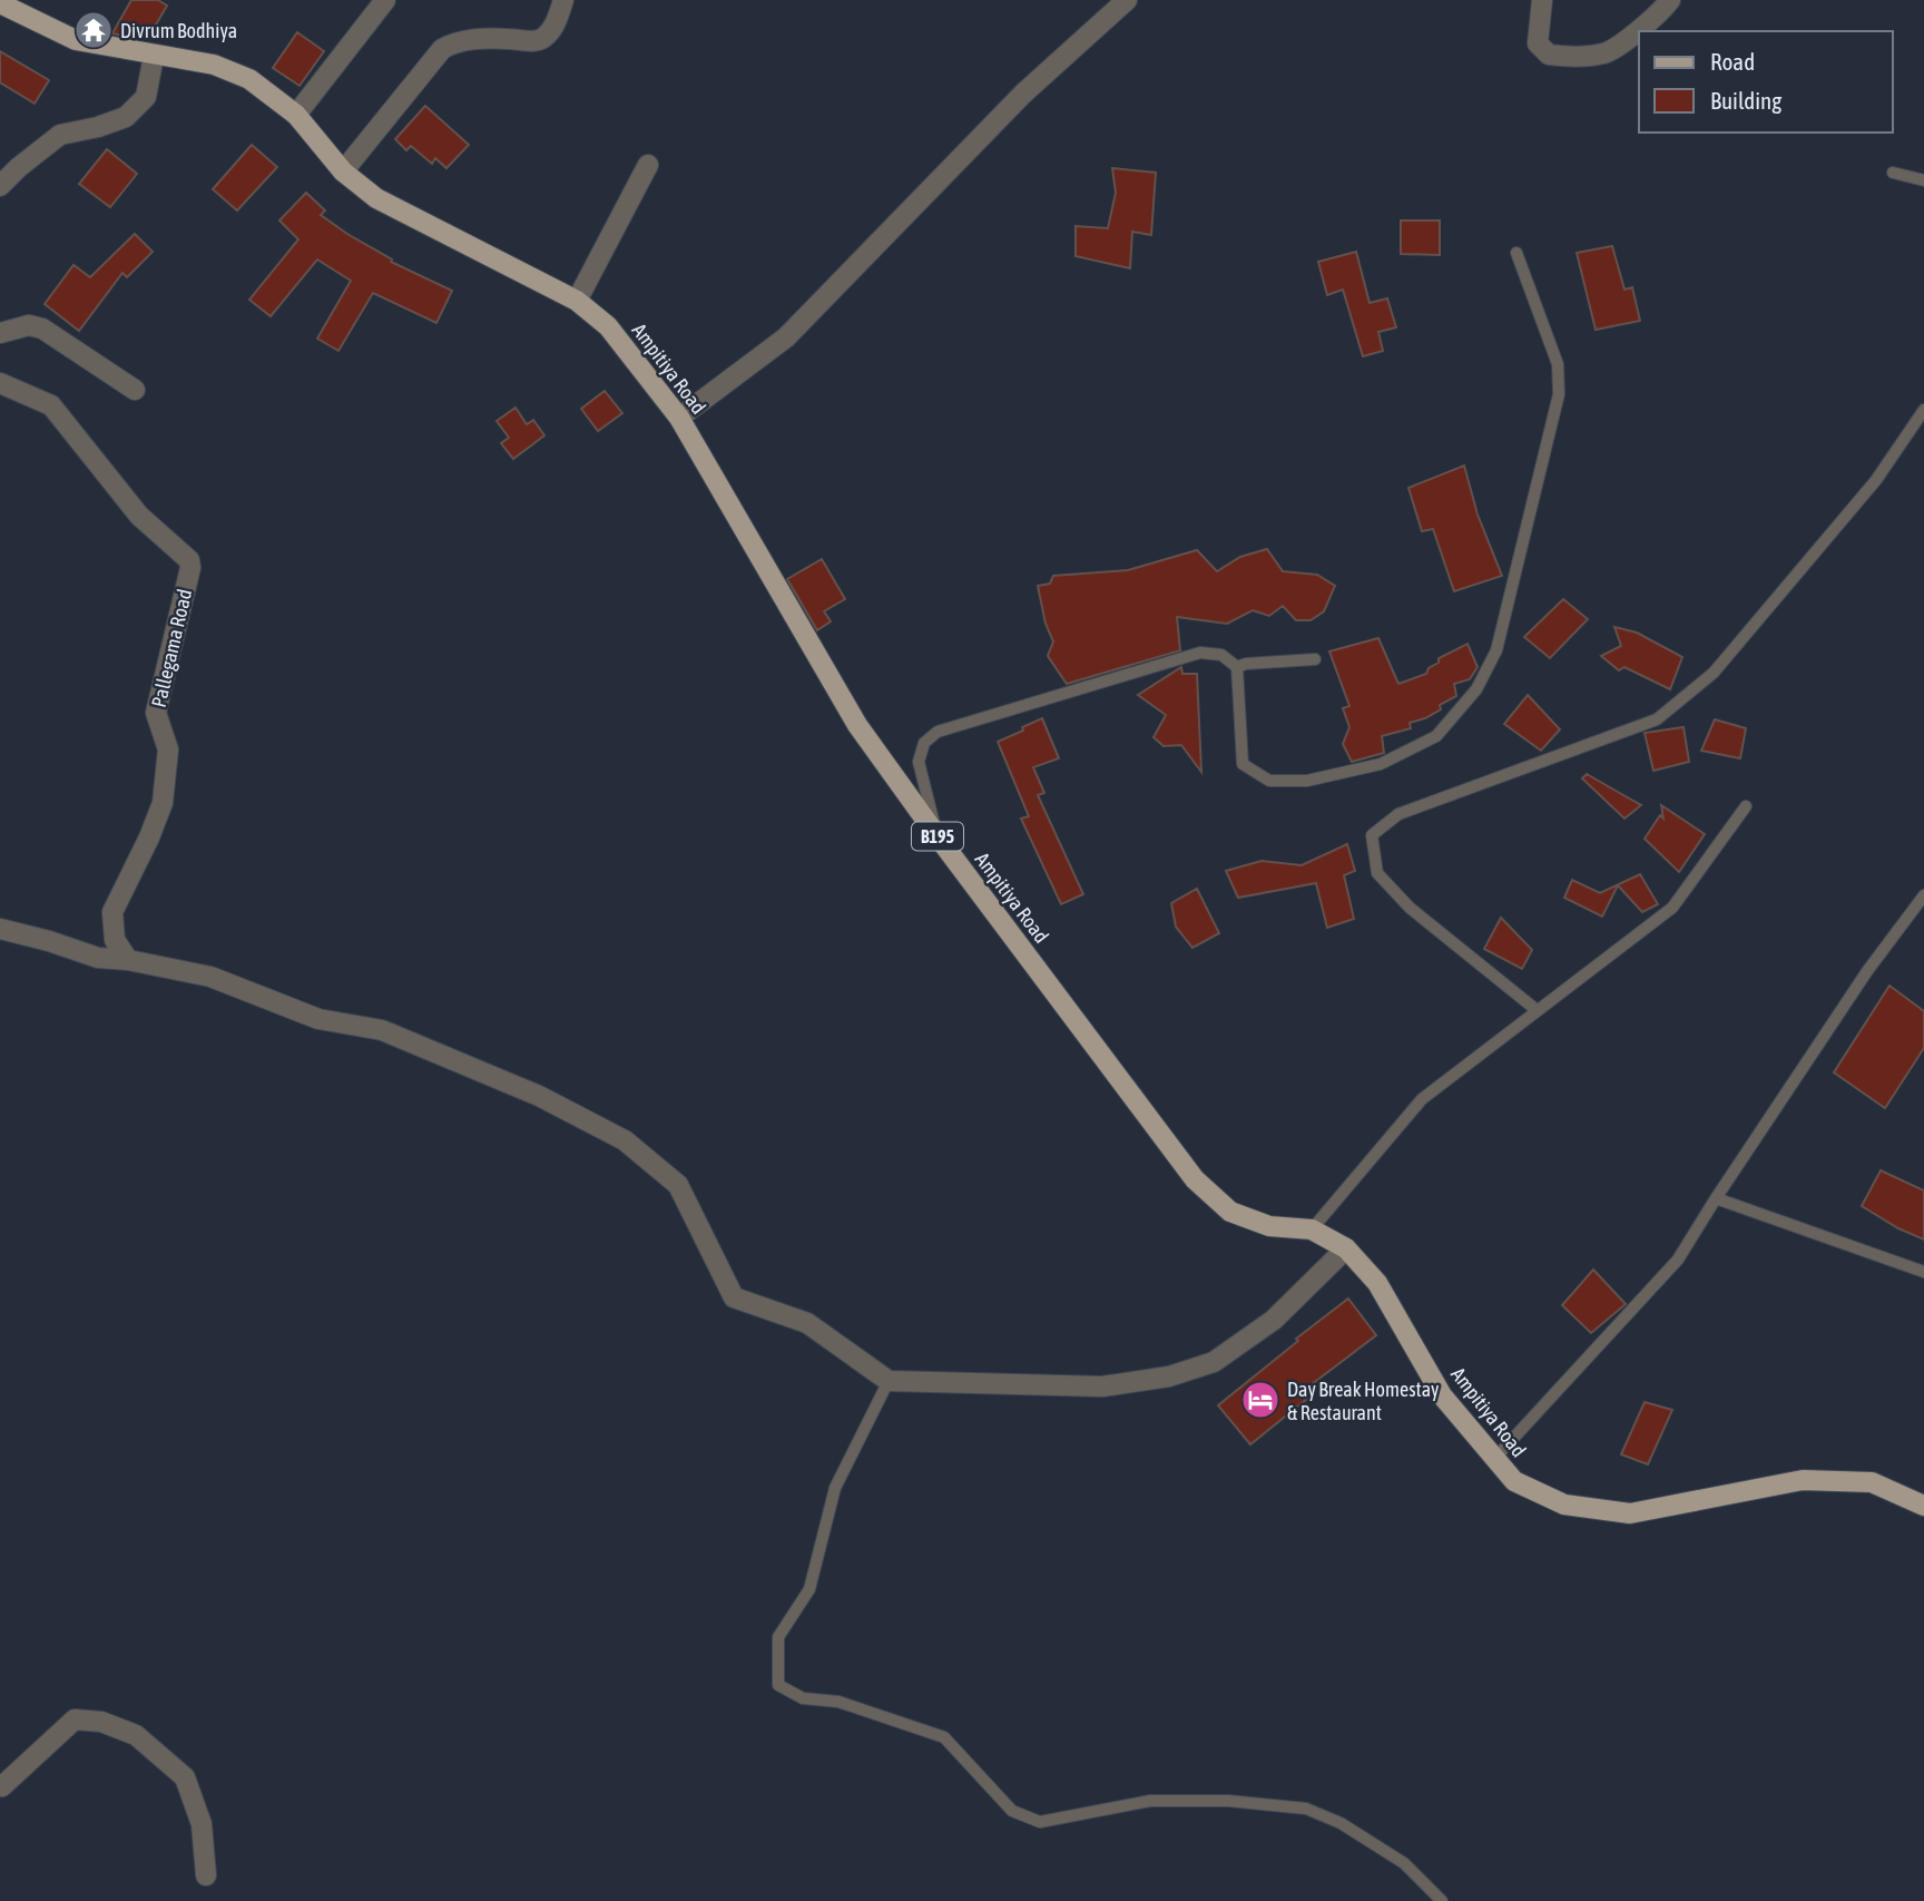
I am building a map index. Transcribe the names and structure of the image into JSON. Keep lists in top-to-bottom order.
{
  "streets": {
    "main road": ["Ampitiya Road", "B195"],
    "street": ["Pallegama Road"]
  },
  "places": {
    "temple": ["Divrum Bodhiya"],
    "hotel": ["Day Break Homestay & Restaurant"]
  },
  "legend": ["Road", "Building"]
}
